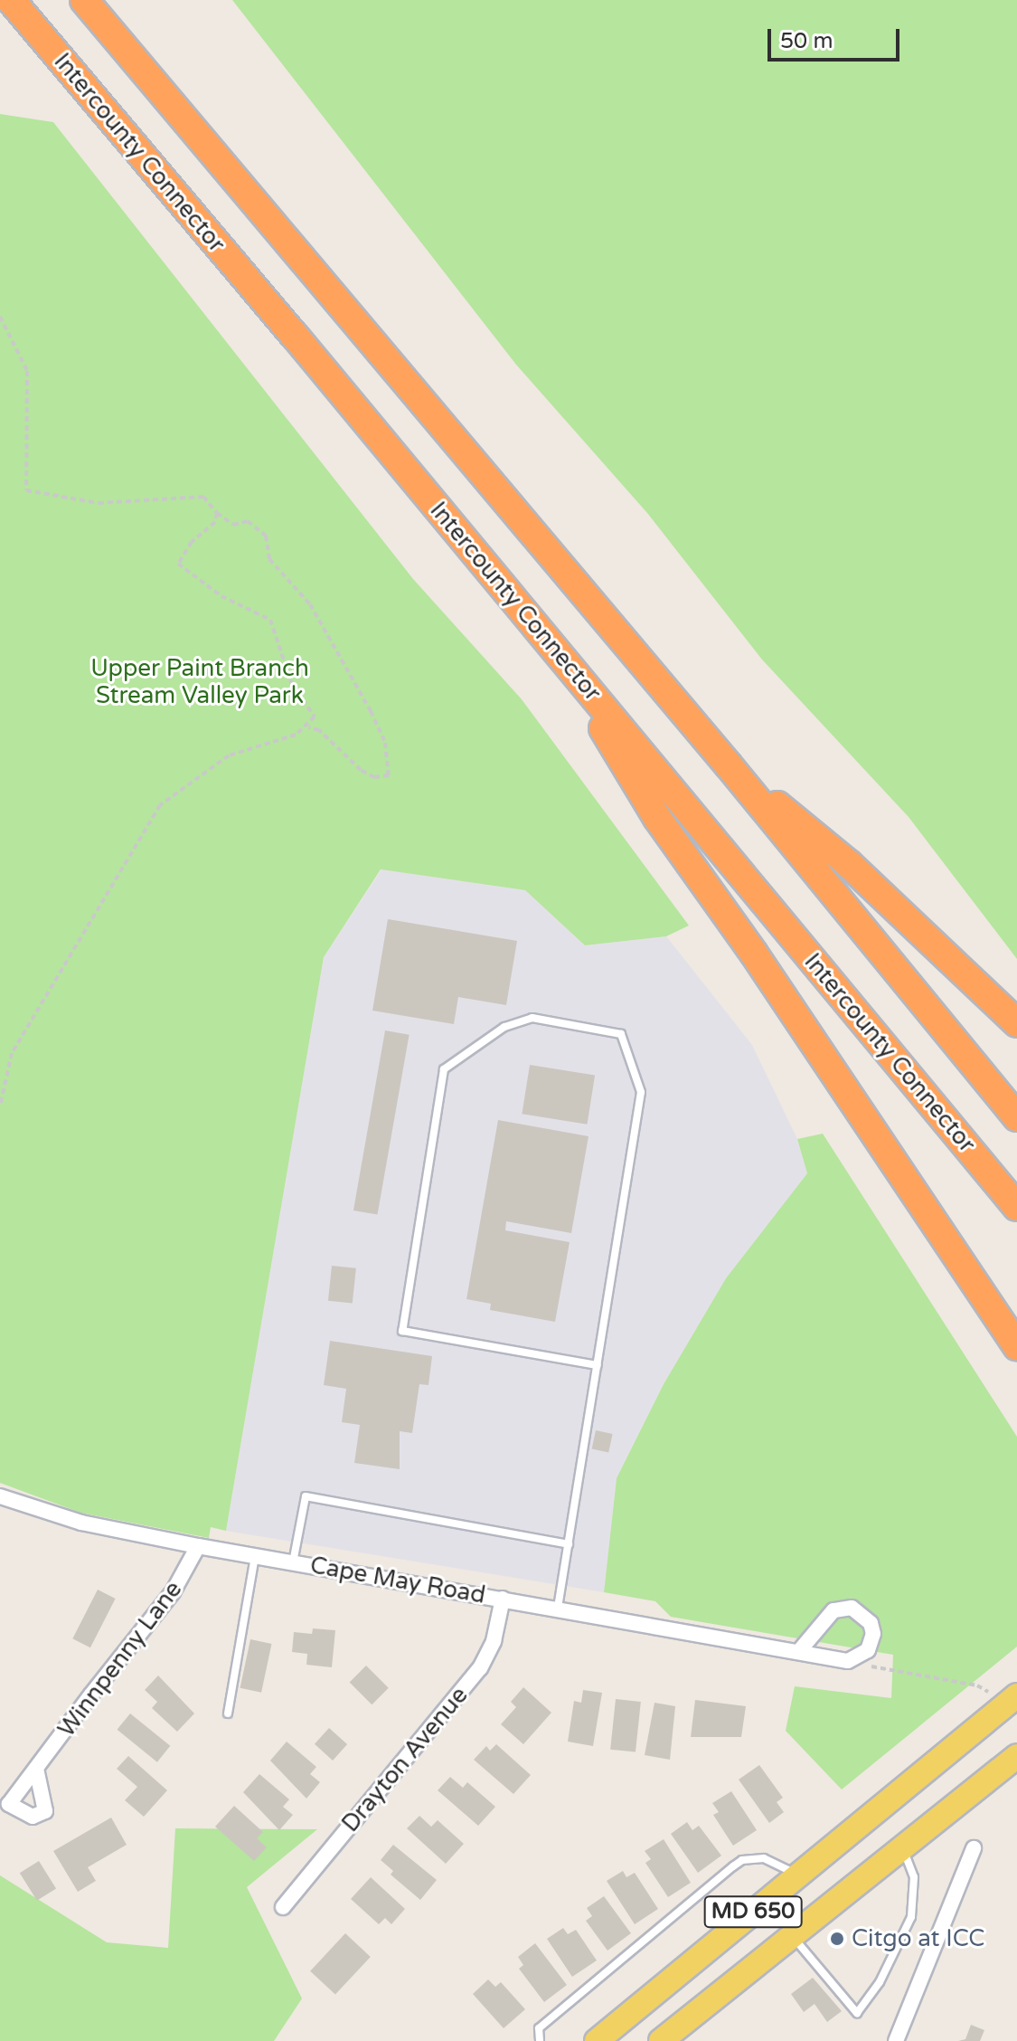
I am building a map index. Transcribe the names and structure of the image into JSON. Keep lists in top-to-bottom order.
{
  "streets": {
    "highway": ["Intercounty Connector"],
    "main road": ["MD 650"],
    "street": ["Cape May Road", "Winnpenny Lane", "Drayton Avenue"]
  },
  "crossings": [
    ["Cape May Road", "Winnpenny Lane"],
    ["Cape May Road", "Drayton Avenue"]
  ],
  "parks": ["Upper Paint Branch Stream Valley Park"],
  "places": ["Citgo at ICC"],
  "scale_bar": "50 m"
}
